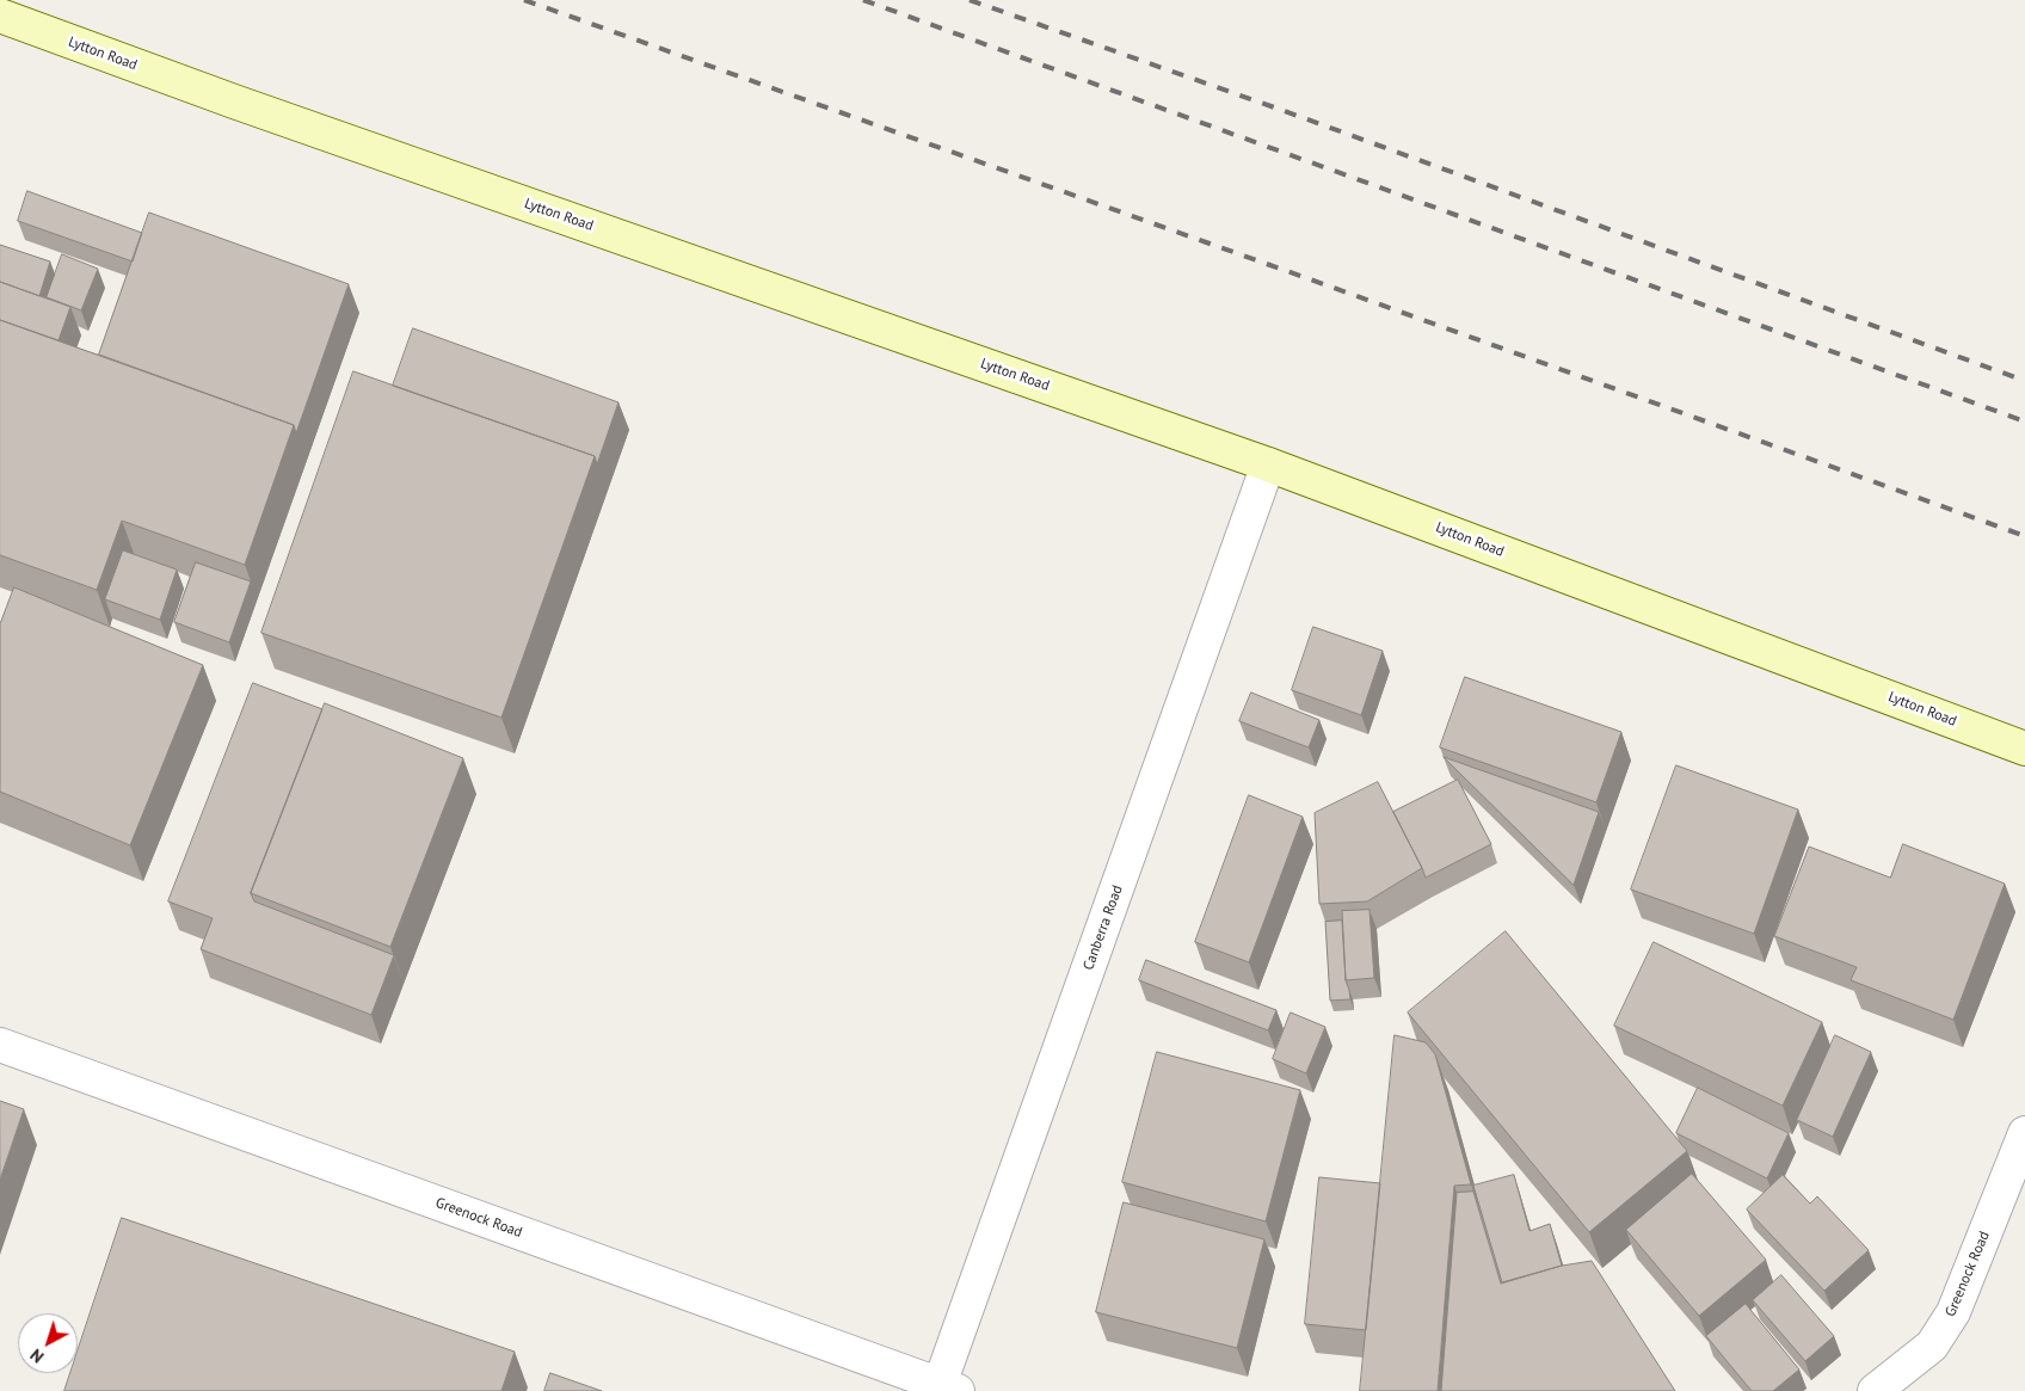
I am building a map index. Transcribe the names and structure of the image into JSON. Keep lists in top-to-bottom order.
{
  "streets": {
    "main road": ["Lytton Road"],
    "street": ["Canberra Road", "Greenock Road"]
  },
  "crossings": [
    ["Lytton Road", "Canberra Road"],
    ["Canberra Road", "Greenock Road"]
  ],
  "north": "bottom left"
}
